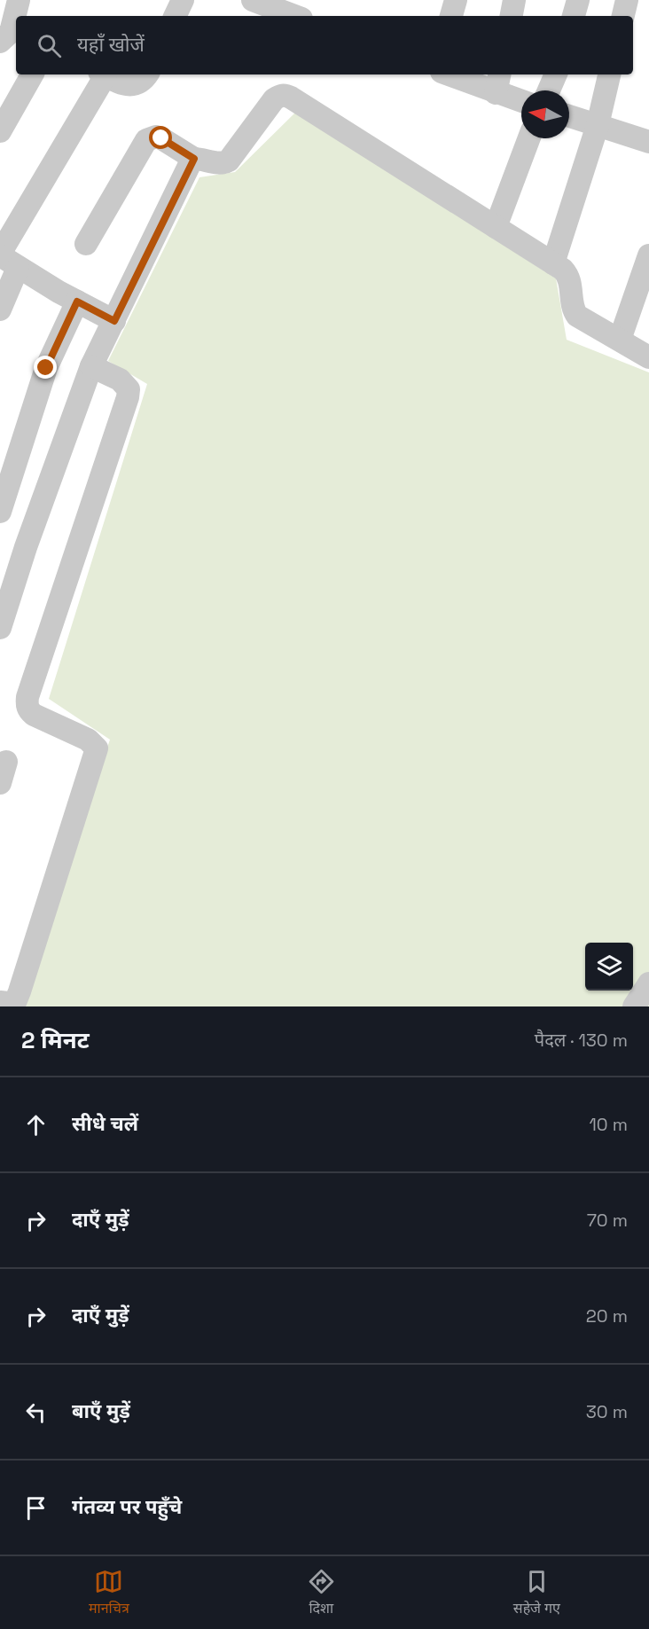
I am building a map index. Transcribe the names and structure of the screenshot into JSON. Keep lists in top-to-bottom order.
{
  "north": "left",
  "page": {
    "search": "यहाँ खोजें",
    "heading": ["2 मिनट", "पैदल · 130 m"],
    "list": [
      ["सीधे चलें", "10 m"],
      ["दाएँ मुड़ें", "70 m"],
      ["दाएँ मुड़ें", "20 m"],
      ["बाएँ मुड़ें", "30 m"],
      "गंतव्य पर पहुँचे"
    ],
    "nav": ["मानचित्र", "दिशा", "सहेजे गए"]
  }
}
